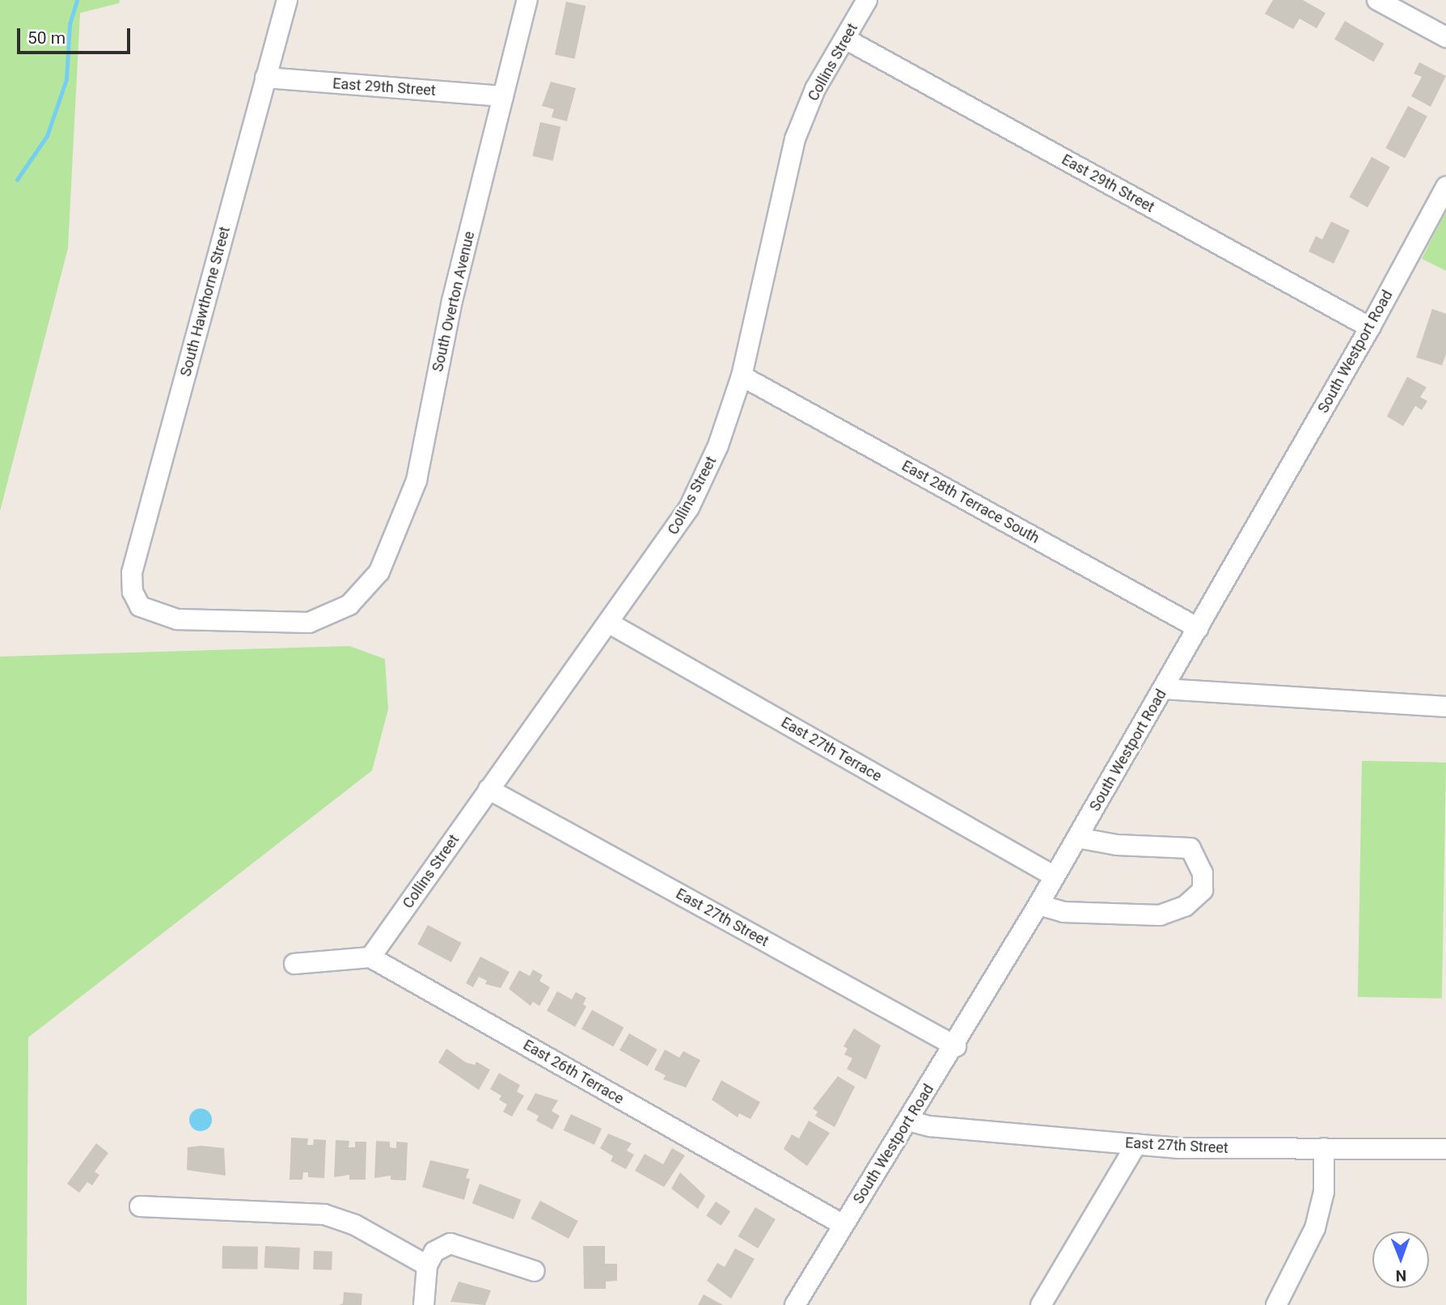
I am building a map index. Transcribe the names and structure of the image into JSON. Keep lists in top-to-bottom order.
{
  "streets": {
    "street": [
      "Collins Street",
      "East 29th Street",
      "South Hawthorne Street",
      "South Overton Avenue",
      "South Westport Road",
      "East 28th Terrace South",
      "East 27th Terrace",
      "East 27th Street",
      "East 26th Terrace"
    ]
  },
  "crossings": [
    ["Collins Street", "East 29th Street"],
    ["Collins Street", "East 28th Terrace South"],
    ["Collins Street", "East 27th Terrace"],
    ["Collins Street", "East 27th Street"],
    ["Collins Street", "East 26th Terrace"],
    ["East 29th Street", "South Hawthorne Street"],
    ["East 29th Street", "South Overton Avenue"],
    ["East 29th Street", "South Westport Road"],
    ["South Hawthorne Street", "South Overton Avenue"],
    ["South Westport Road", "East 28th Terrace South"],
    ["South Westport Road", "East 27th Terrace"],
    ["South Westport Road", "East 27th Street"],
    ["South Westport Road", "East 26th Terrace"]
  ],
  "scale_bar": "50 m",
  "north": "bottom"
}
